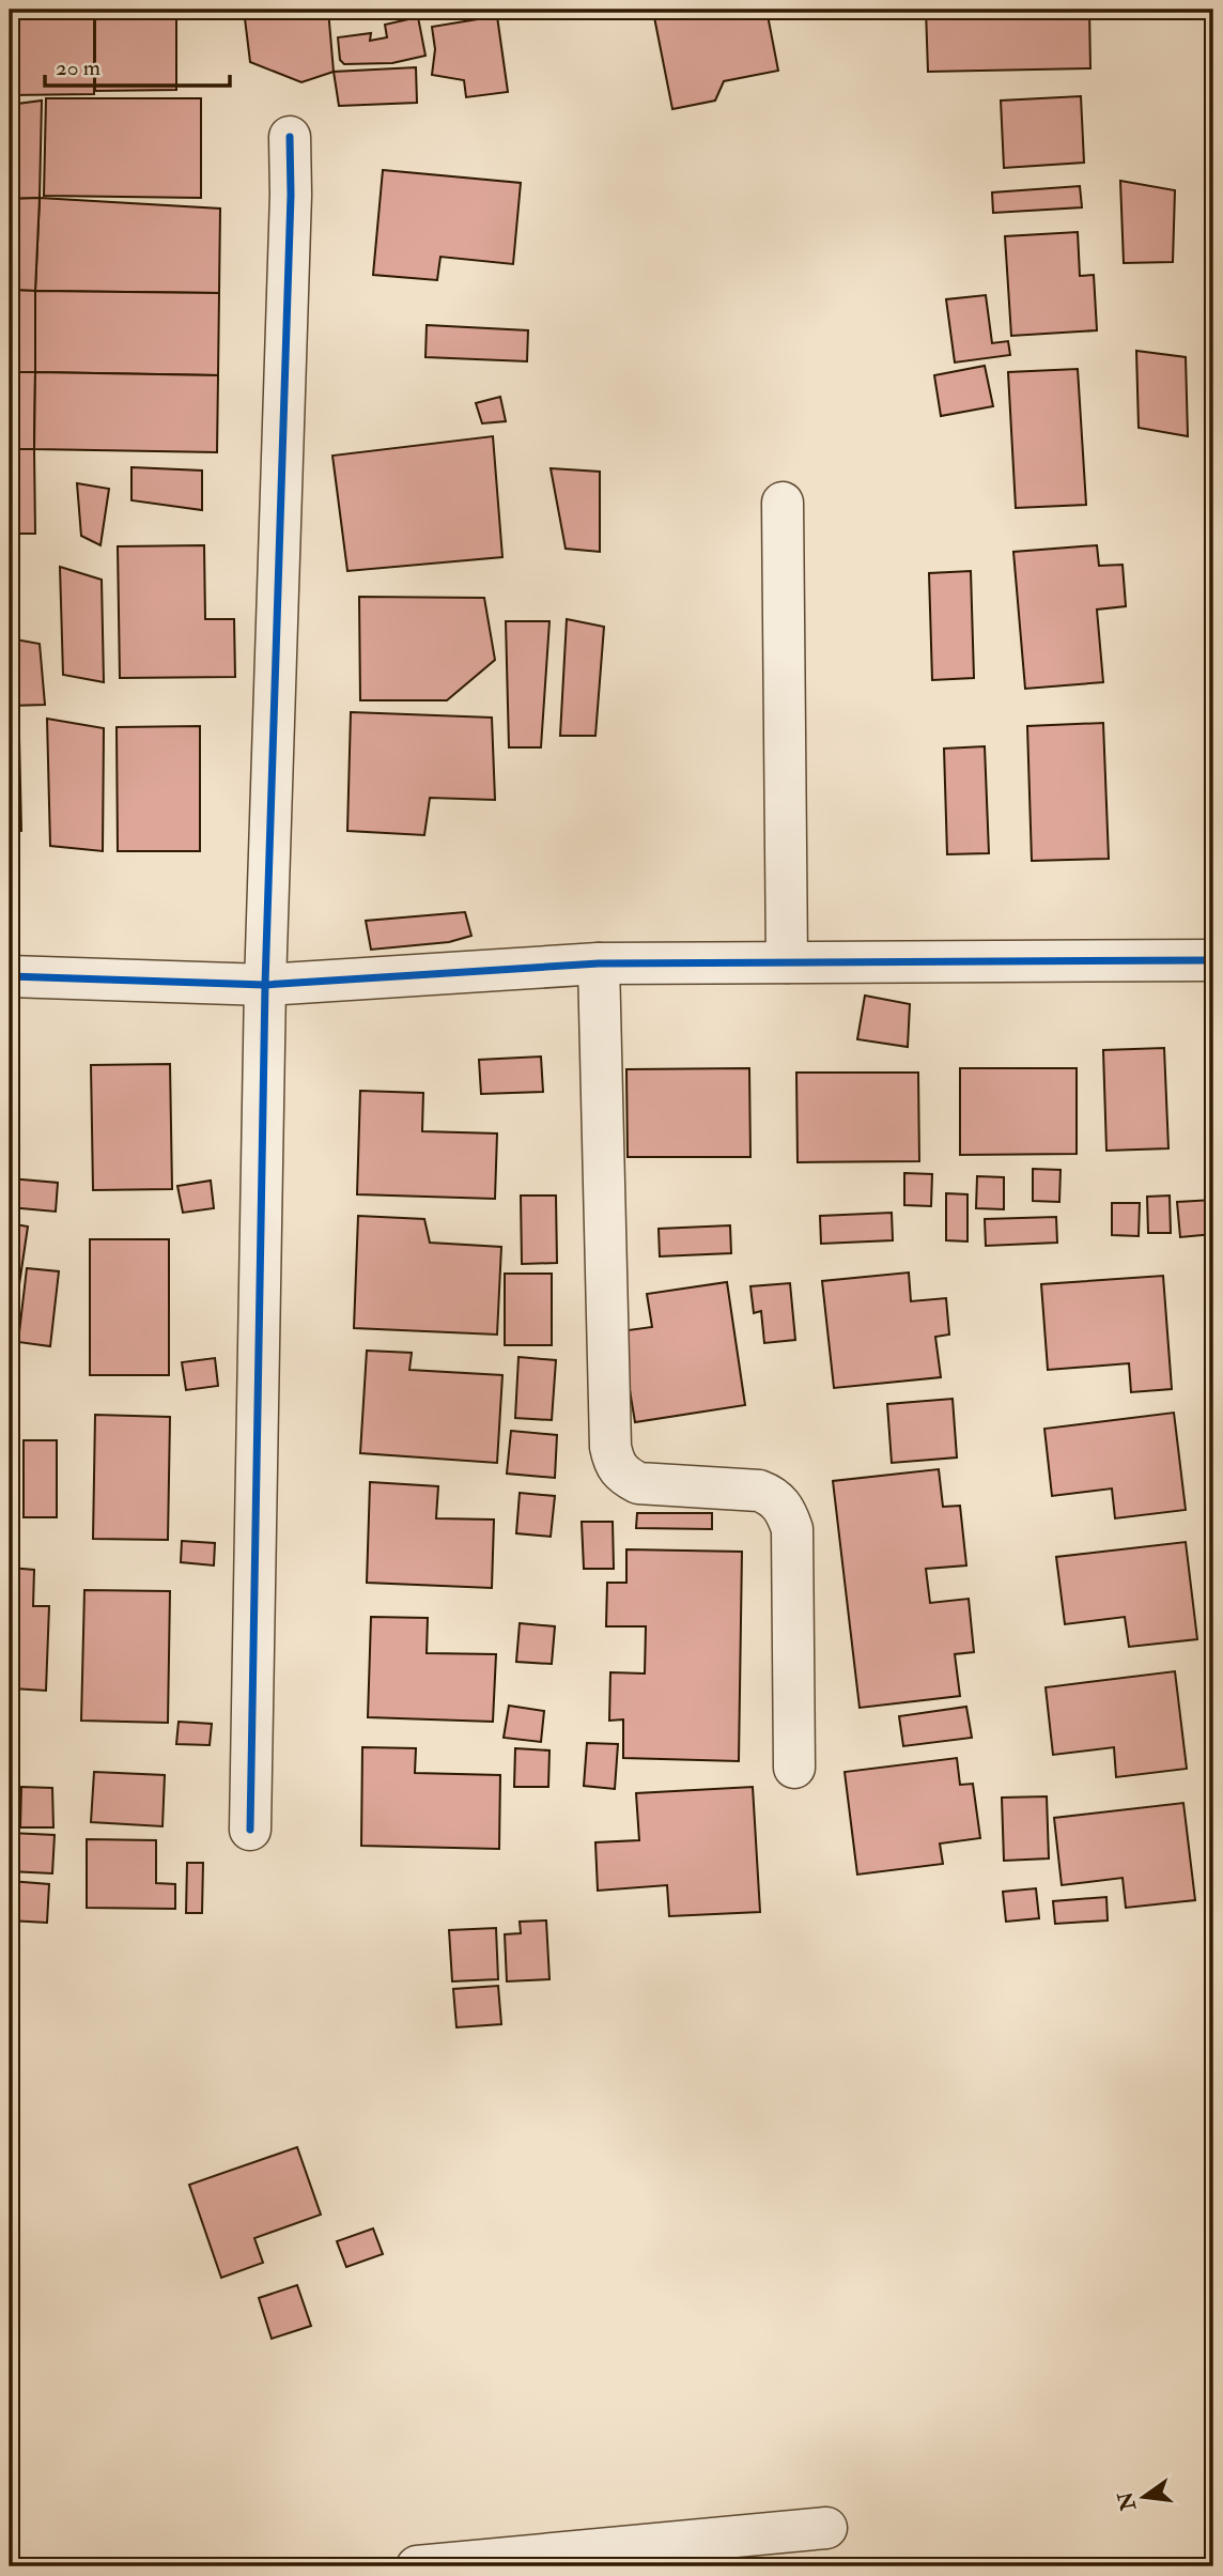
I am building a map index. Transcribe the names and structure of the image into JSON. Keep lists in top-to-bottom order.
{
  "scale_bar": "20 m",
  "north": "left"
}
